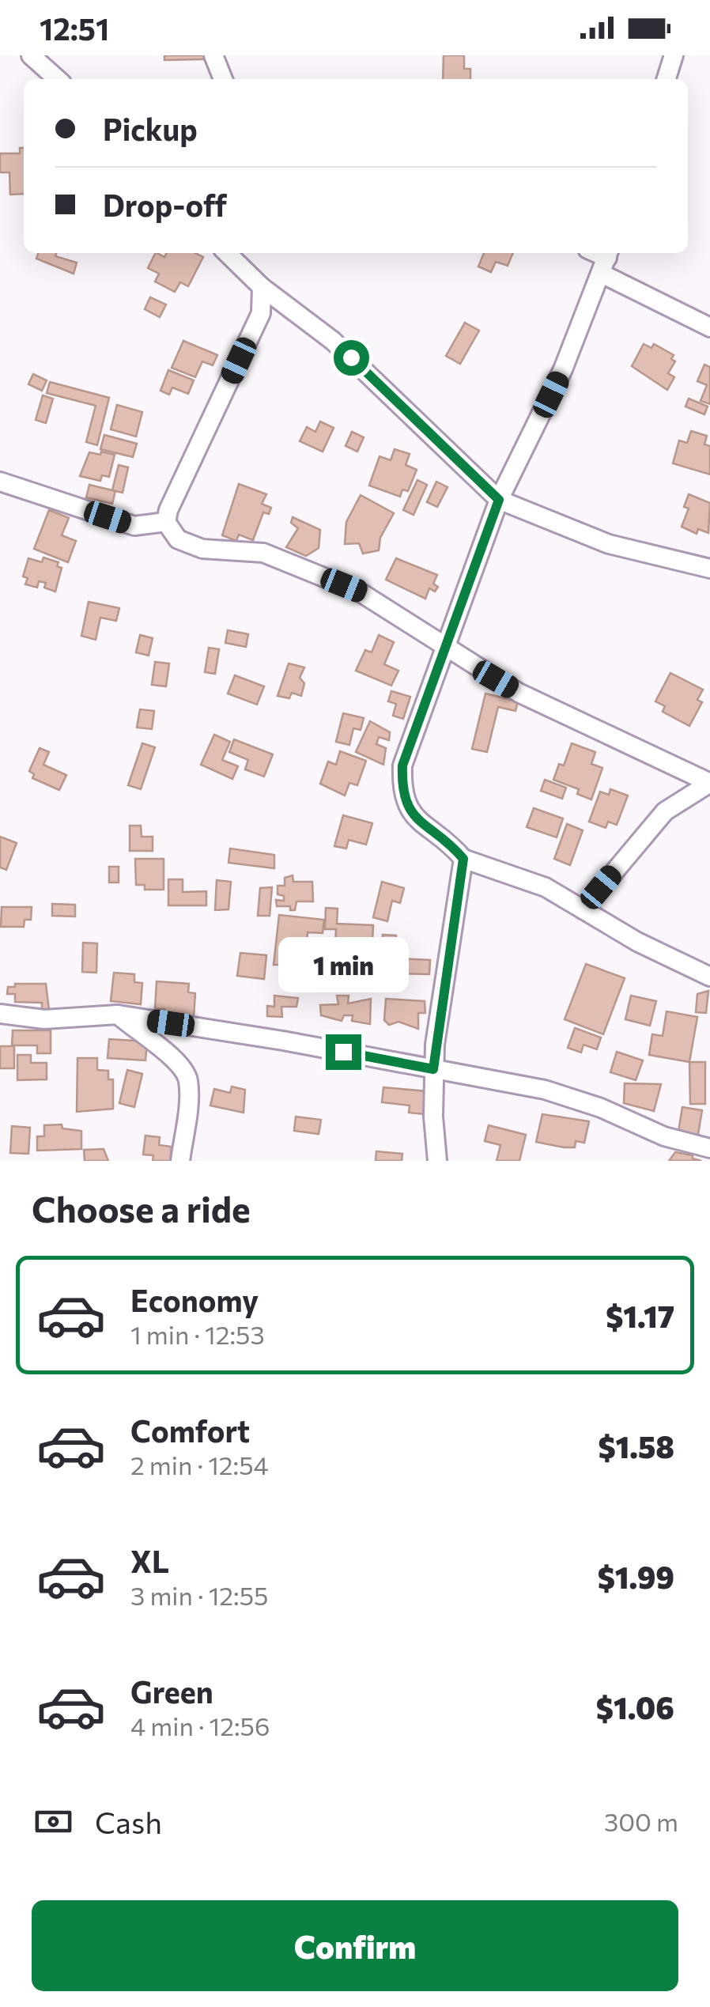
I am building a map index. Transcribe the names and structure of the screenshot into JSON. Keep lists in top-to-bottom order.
{
  "page": {
    "status": "12:51",
    "banner": ["Pickup", "Drop-off"],
    "bubble": "1 min",
    "heading": "Choose a ride",
    "list": [
      {
        "name": "Economy",
        "note": "1 min · 12:53",
        "value": "$1.17"
      },
      {
        "name": "Comfort",
        "note": "2 min · 12:54",
        "value": "$1.58"
      },
      {
        "name": "XL",
        "note": "3 min · 12:55",
        "value": "$1.99"
      },
      {
        "name": "Green",
        "note": "4 min · 12:56",
        "value": "$1.06"
      }
    ],
    "pay": ["Cash", "300 m"],
    "buttons": "Confirm"
  }
}
